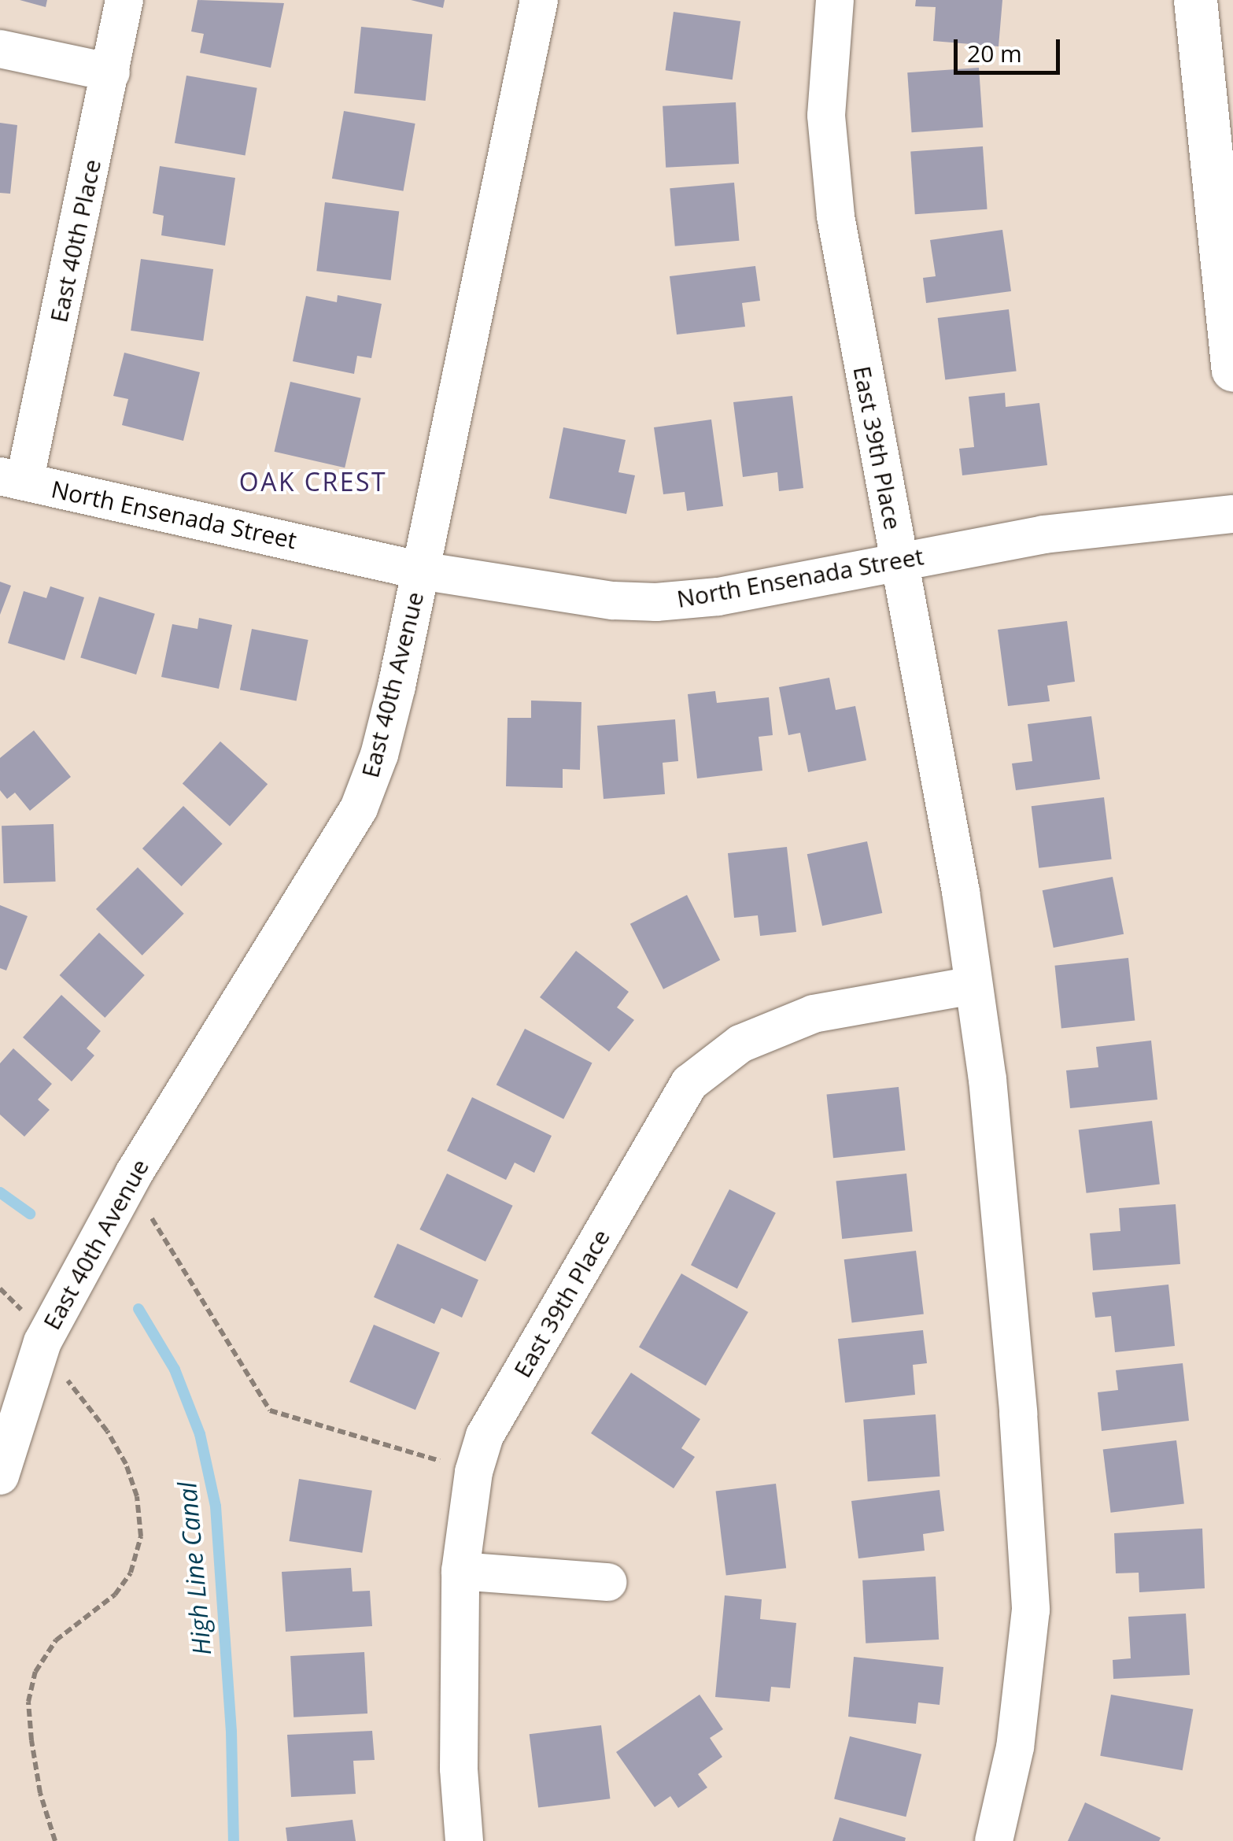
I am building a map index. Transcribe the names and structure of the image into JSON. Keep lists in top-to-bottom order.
{
  "streets": {
    "street": [
      "East 40th Place",
      "East 39th Place",
      "North Ensenada Street",
      "East 40th Avenue"
    ]
  },
  "crossings": [
    ["East 40th Place", "North Ensenada Street"],
    ["East 39th Place", "North Ensenada Street"],
    ["North Ensenada Street", "East 40th Avenue"]
  ],
  "districts": ["OAK CREST"],
  "water": ["High Line Canal"],
  "scale_bar": "20 m"
}
